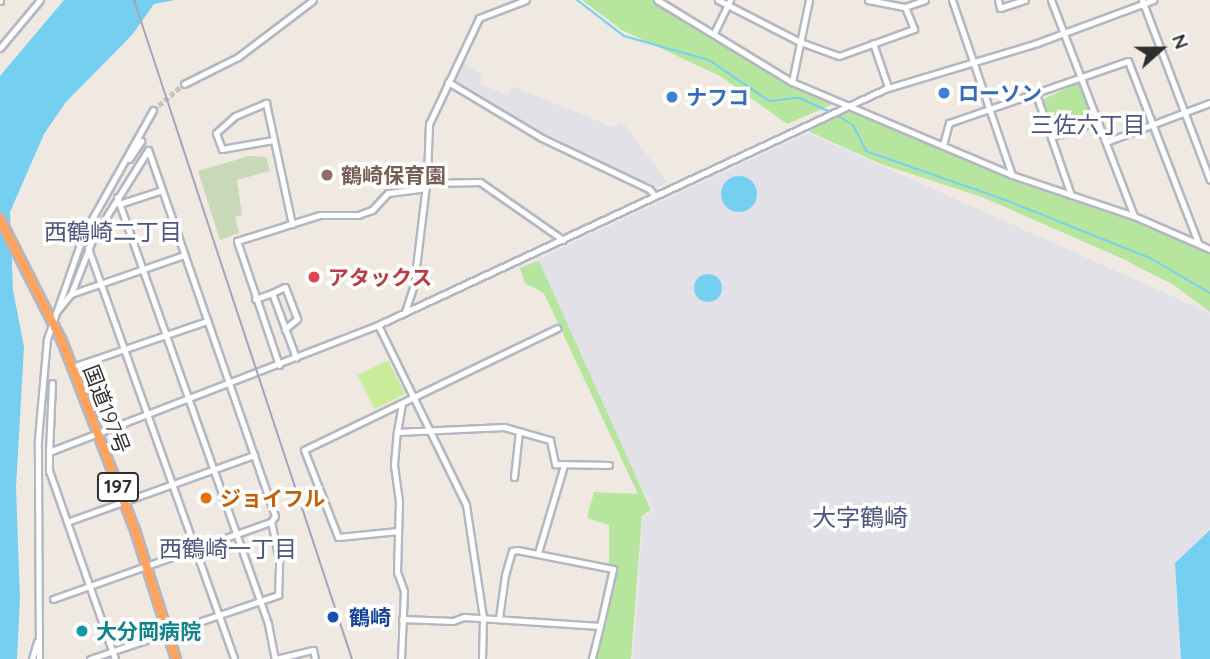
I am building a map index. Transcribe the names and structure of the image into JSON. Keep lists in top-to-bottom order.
{
  "streets": {
    "highway": ["国道197号", "197"]
  },
  "districts": [
    "三佐六丁目",
    "西鶴崎二丁目",
    "大字鶴崎",
    "西鶴崎一丁目"
  ],
  "places": [
    "ローソン",
    "ナフコ",
    "鶴崎保育園",
    "アタックス",
    "ジョイフル",
    "鶴崎",
    "大分岡病院"
  ],
  "north": "right"
}
